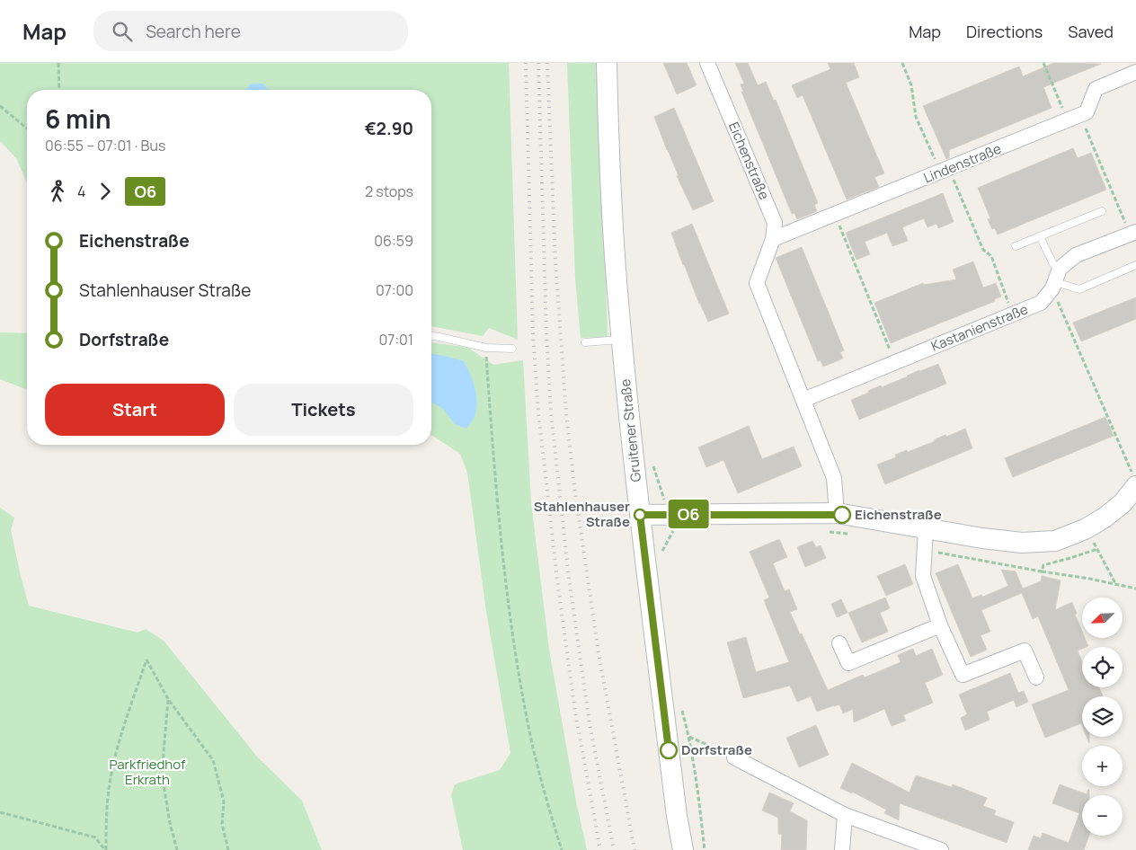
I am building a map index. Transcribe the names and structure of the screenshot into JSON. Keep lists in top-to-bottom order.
{
  "streets": {
    "main road": ["Gruitener Straße"],
    "street": ["Eichenstraße", "Lindenstraße", "Kastanienstraße"]
  },
  "crossings": [
    ["Eichenstraße", "Lindenstraße"],
    ["Eichenstraße", "Kastanienstraße"]
  ],
  "parks": ["Parkfriedhof Erkrath"],
  "places": ["Stahlenhauser Straße", "Eichenstraße", "Dorfstraße"],
  "lines": ["bus line O6"],
  "north": "bottom left",
  "page": {
    "header": "Map",
    "search": "Search here",
    "nav": ["Map", "Directions", "Saved"],
    "on_map": "O6",
    "heading": ["6 min", "06:55 – 07:01 · Bus", "€2.90"],
    "legs": ["4", "O6", "2 stops"],
    "list": [
      {
        "name": "Eichenstraße",
        "value": "06:59"
      },
      {
        "name": "Stahlenhauser Straße",
        "value": "07:00"
      },
      {
        "name": "Dorfstraße",
        "value": "07:01"
      }
    ],
    "buttons": ["Start", "Tickets"],
    "map_buttons": ["+", "−"]
  }
}
